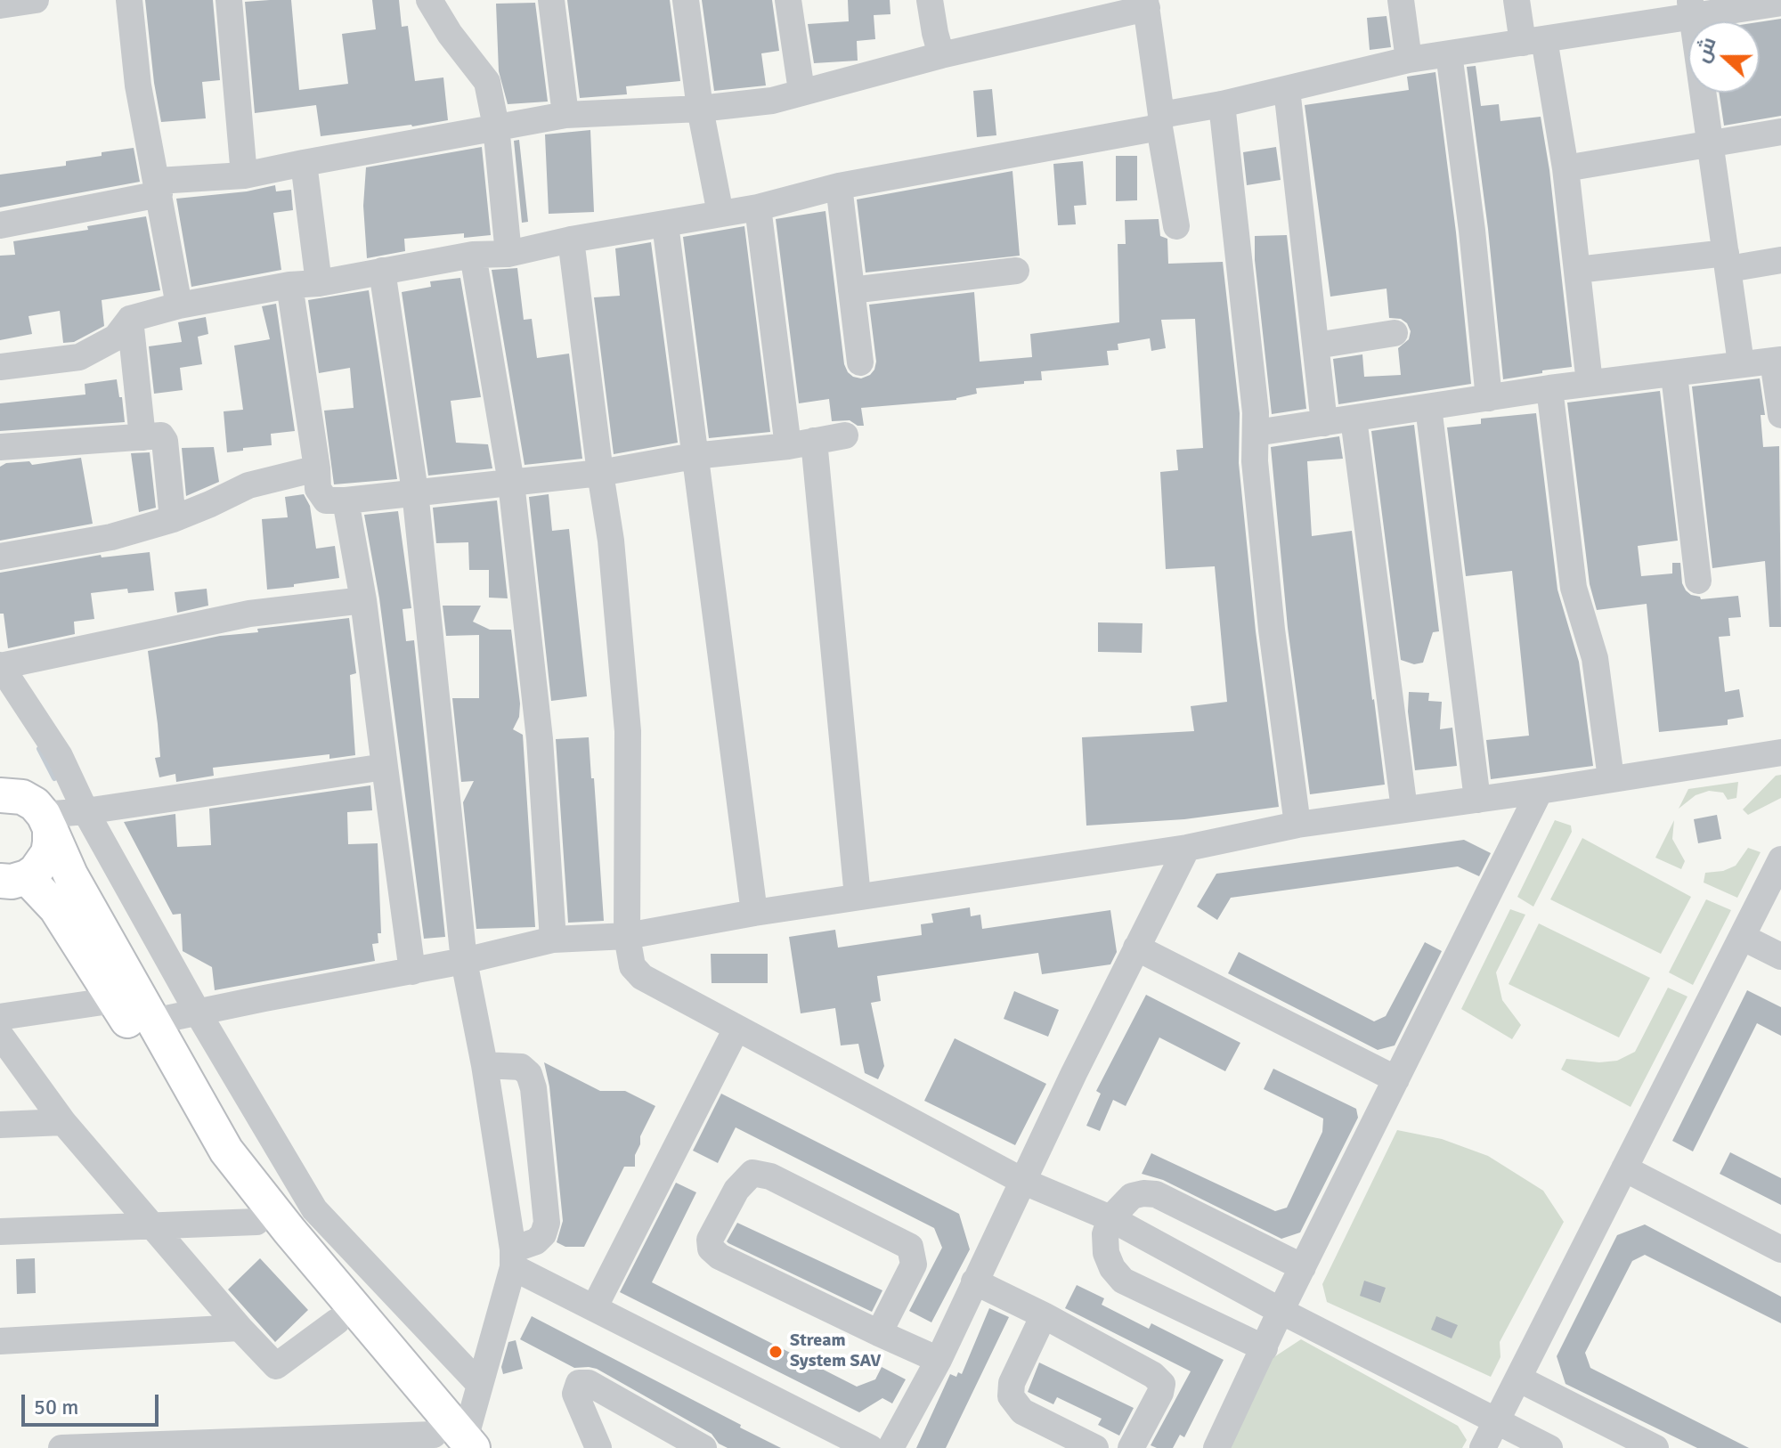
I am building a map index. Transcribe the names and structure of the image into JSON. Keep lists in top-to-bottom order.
{
  "places": ["Stream System SAV"],
  "scale_bar": "50 m",
  "north": "left"
}
